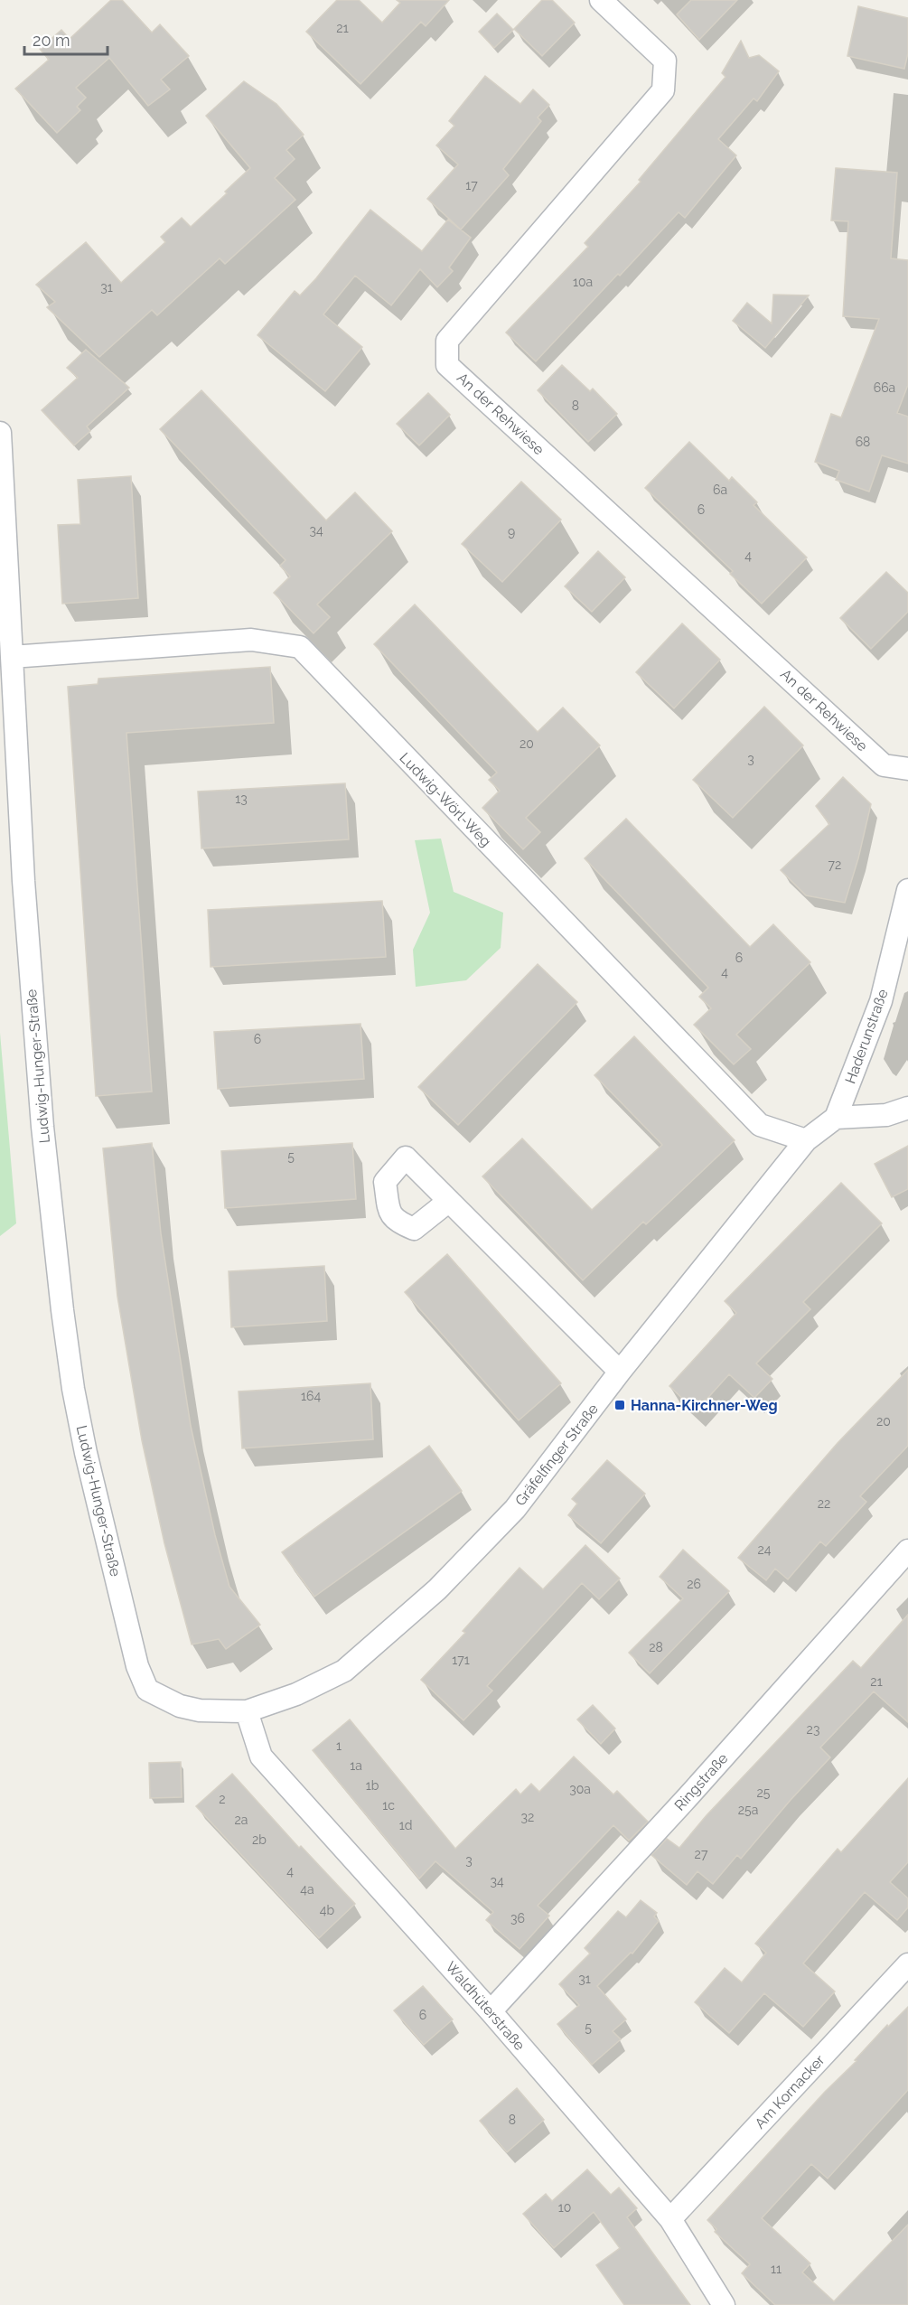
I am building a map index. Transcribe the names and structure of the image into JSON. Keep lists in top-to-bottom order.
{
  "streets": {
    "street": [
      "An der Rehwiese",
      "Ludwig-Wörl-Weg",
      "Haderunstraße",
      "Ludwig-Hunger-Straße",
      "Gräfelfinger Straße",
      "Ringstraße",
      "Waldhüterstraße",
      "Am Kornacker"
    ]
  },
  "crossings": [
    ["Ludwig-Wörl-Weg", "Ludwig-Hunger-Straße"],
    ["Ludwig-Wörl-Weg", "Gräfelfinger Straße"],
    ["Haderunstraße", "Gräfelfinger Straße"],
    ["Ludwig-Hunger-Straße", "Gräfelfinger Straße"],
    ["Gräfelfinger Straße", "Waldhüterstraße"],
    ["Ringstraße", "Waldhüterstraße"],
    ["Waldhüterstraße", "Am Kornacker"]
  ],
  "places": {
    "transit": ["Hanna-Kirchner-Weg"]
  },
  "house_numbers": [
    "21",
    "17",
    "10a",
    "31",
    "66a",
    "8",
    "68",
    "6a",
    "6",
    "34",
    "9",
    "4",
    "20",
    "3",
    "13",
    "72",
    "6",
    "4",
    "6",
    "5",
    "164",
    "20",
    "22",
    "24",
    "26",
    "28",
    "171",
    "21",
    "23",
    "1",
    "1a",
    "1b",
    "30a",
    "25",
    "2",
    "1c",
    "25a",
    "32",
    "2a",
    "1d",
    "2b",
    "27",
    "3",
    "4",
    "34",
    "4a",
    "4b",
    "36",
    "31",
    "6",
    "5",
    "8",
    "10",
    "11"
  ],
  "scale_bar": "20 m"
}
